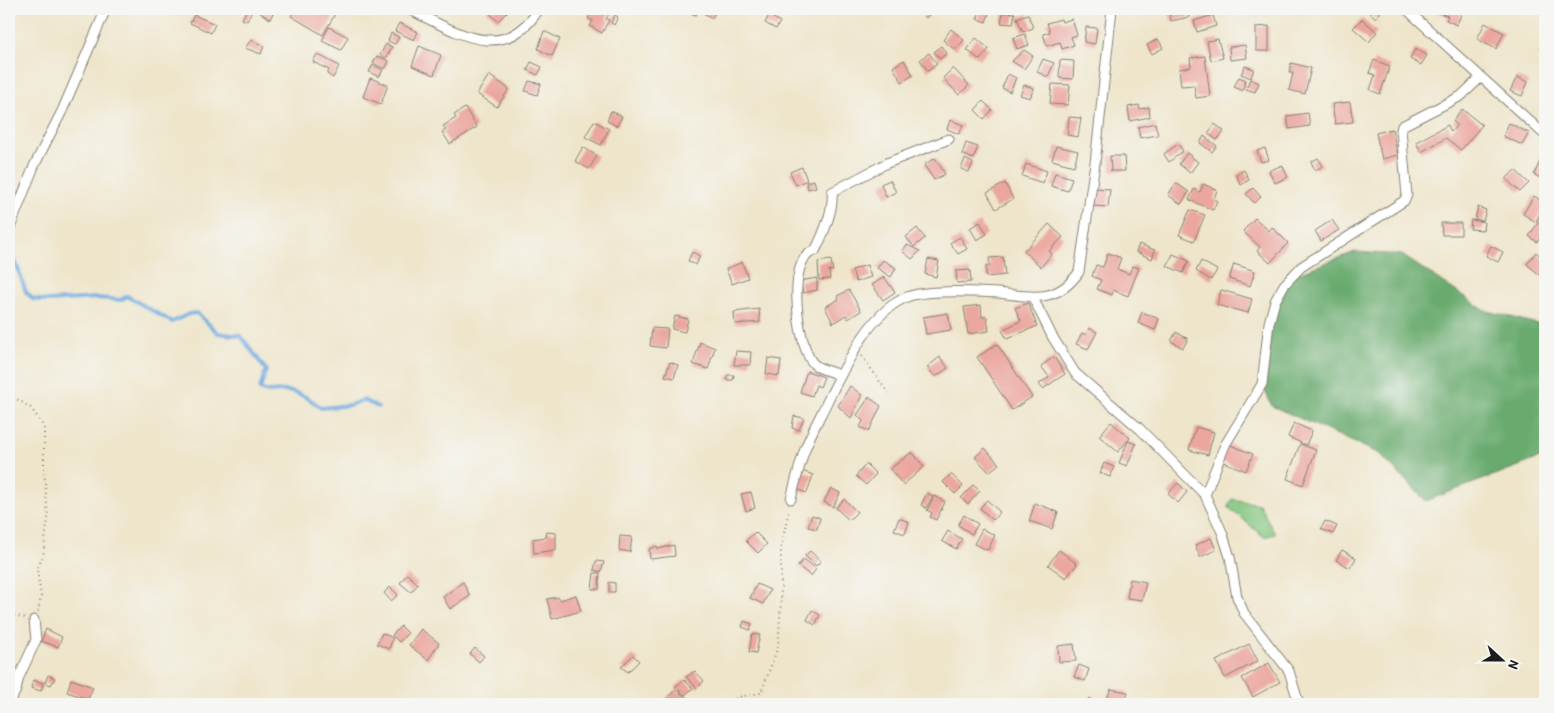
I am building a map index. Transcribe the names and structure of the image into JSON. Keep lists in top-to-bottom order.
{
  "north": "right"
}
